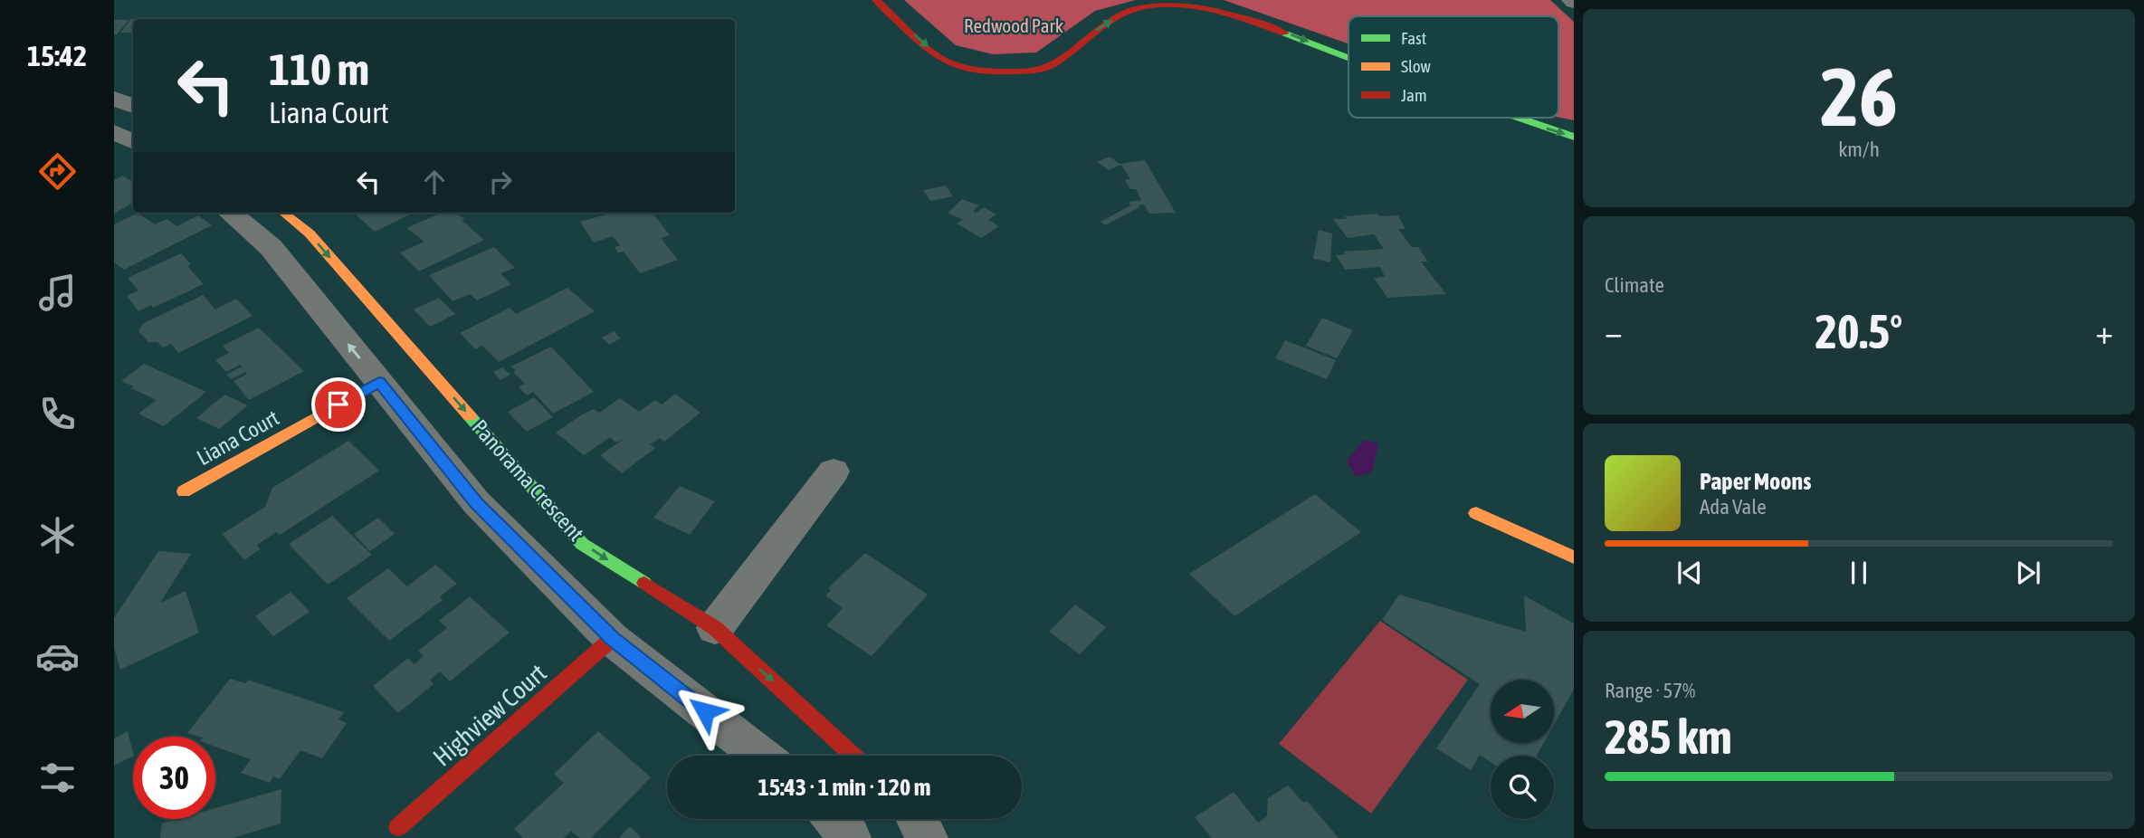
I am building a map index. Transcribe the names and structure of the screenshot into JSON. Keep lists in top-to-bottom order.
{
  "streets": {
    "street": ["Liana Court", "Panorama Crescent", "Highview Court"]
  },
  "parks": ["Redwood Park"],
  "legend": ["Fast", "Slow", "Jam"],
  "north": "left",
  "page": {
    "tabs": "15:42",
    "tile": [
      ["26", "km/h"],
      "Climate",
      ["Range · 57%", "285 km"]
    ],
    "turn": ["110 m", "Liana Court"],
    "heat": ["−", "20.5°", "+"],
    "song": ["Paper Moons", "Ada Vale"],
    "limit": "30",
    "trip": "15:43 · 1 min · 120 m"
  }
}
